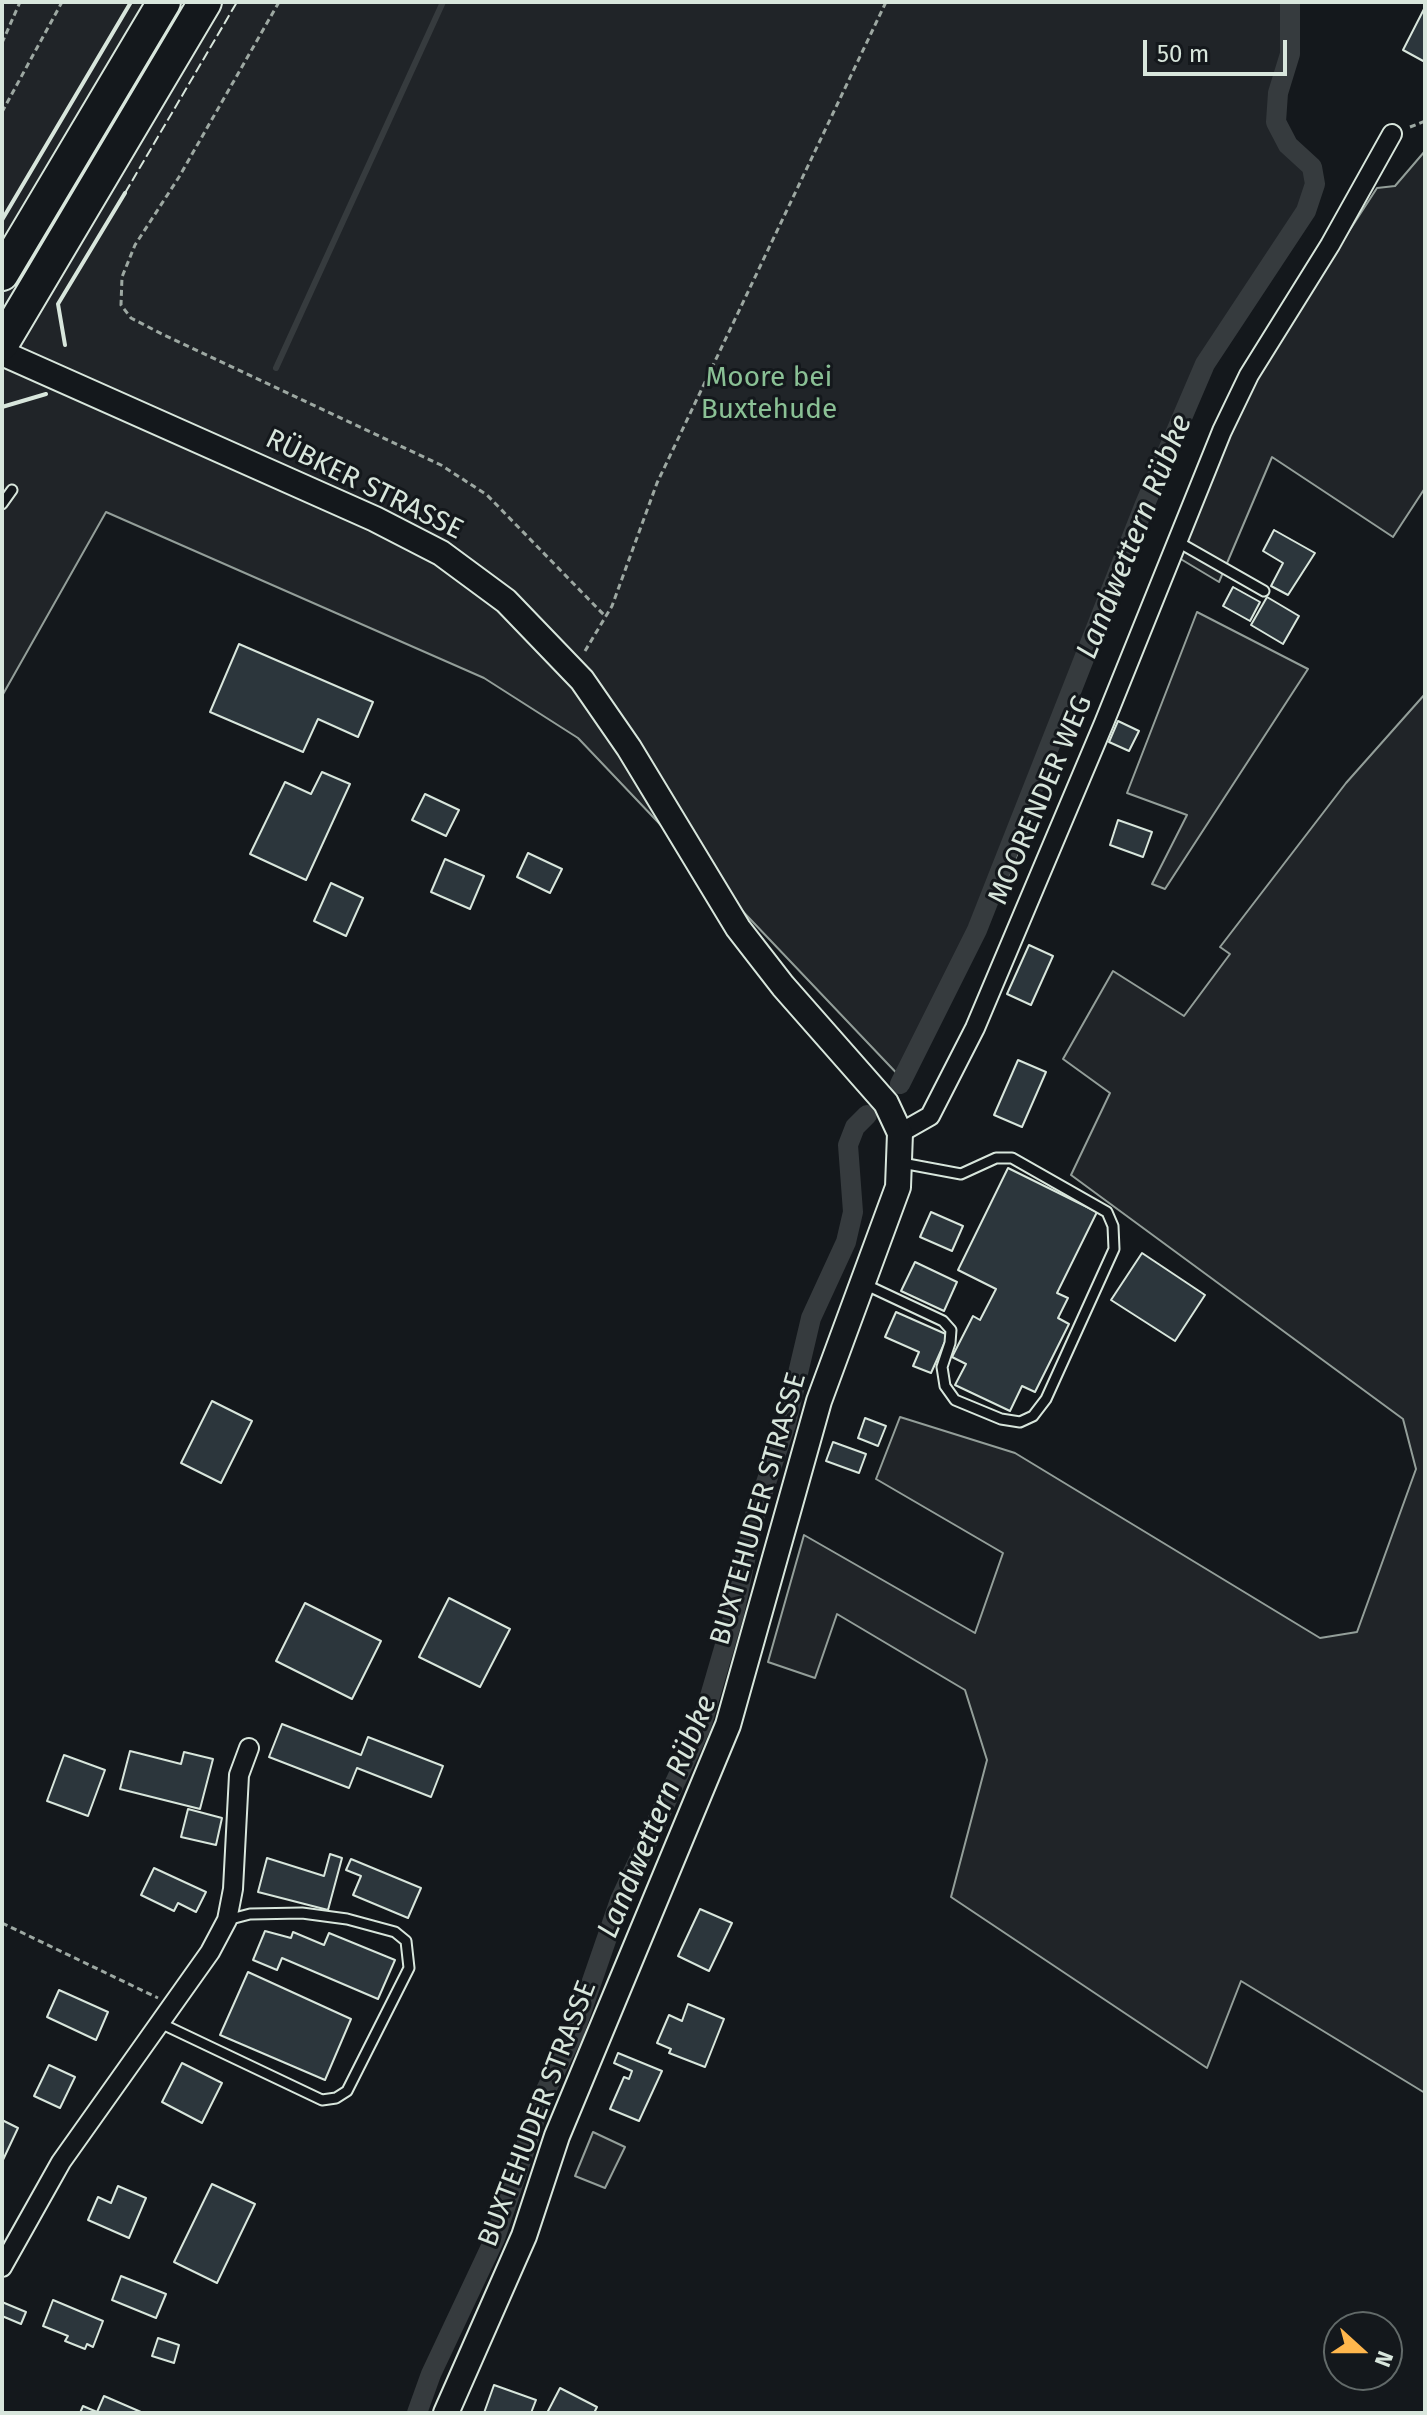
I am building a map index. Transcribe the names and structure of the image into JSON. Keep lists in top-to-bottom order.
{
  "streets": {
    "street": ["RÜBKER STRASSE", "MOORENDER WEG", "BUXTEHUDER STRASSE"]
  },
  "crossings": [
    ["RÜBKER STRASSE", "BUXTEHUDER STRASSE"],
    ["MOORENDER WEG", "BUXTEHUDER STRASSE"]
  ],
  "water": ["Landwettern Rübke"],
  "parks": ["Moore bei Buxtehude"],
  "scale_bar": "50 m",
  "north": "right"
}
